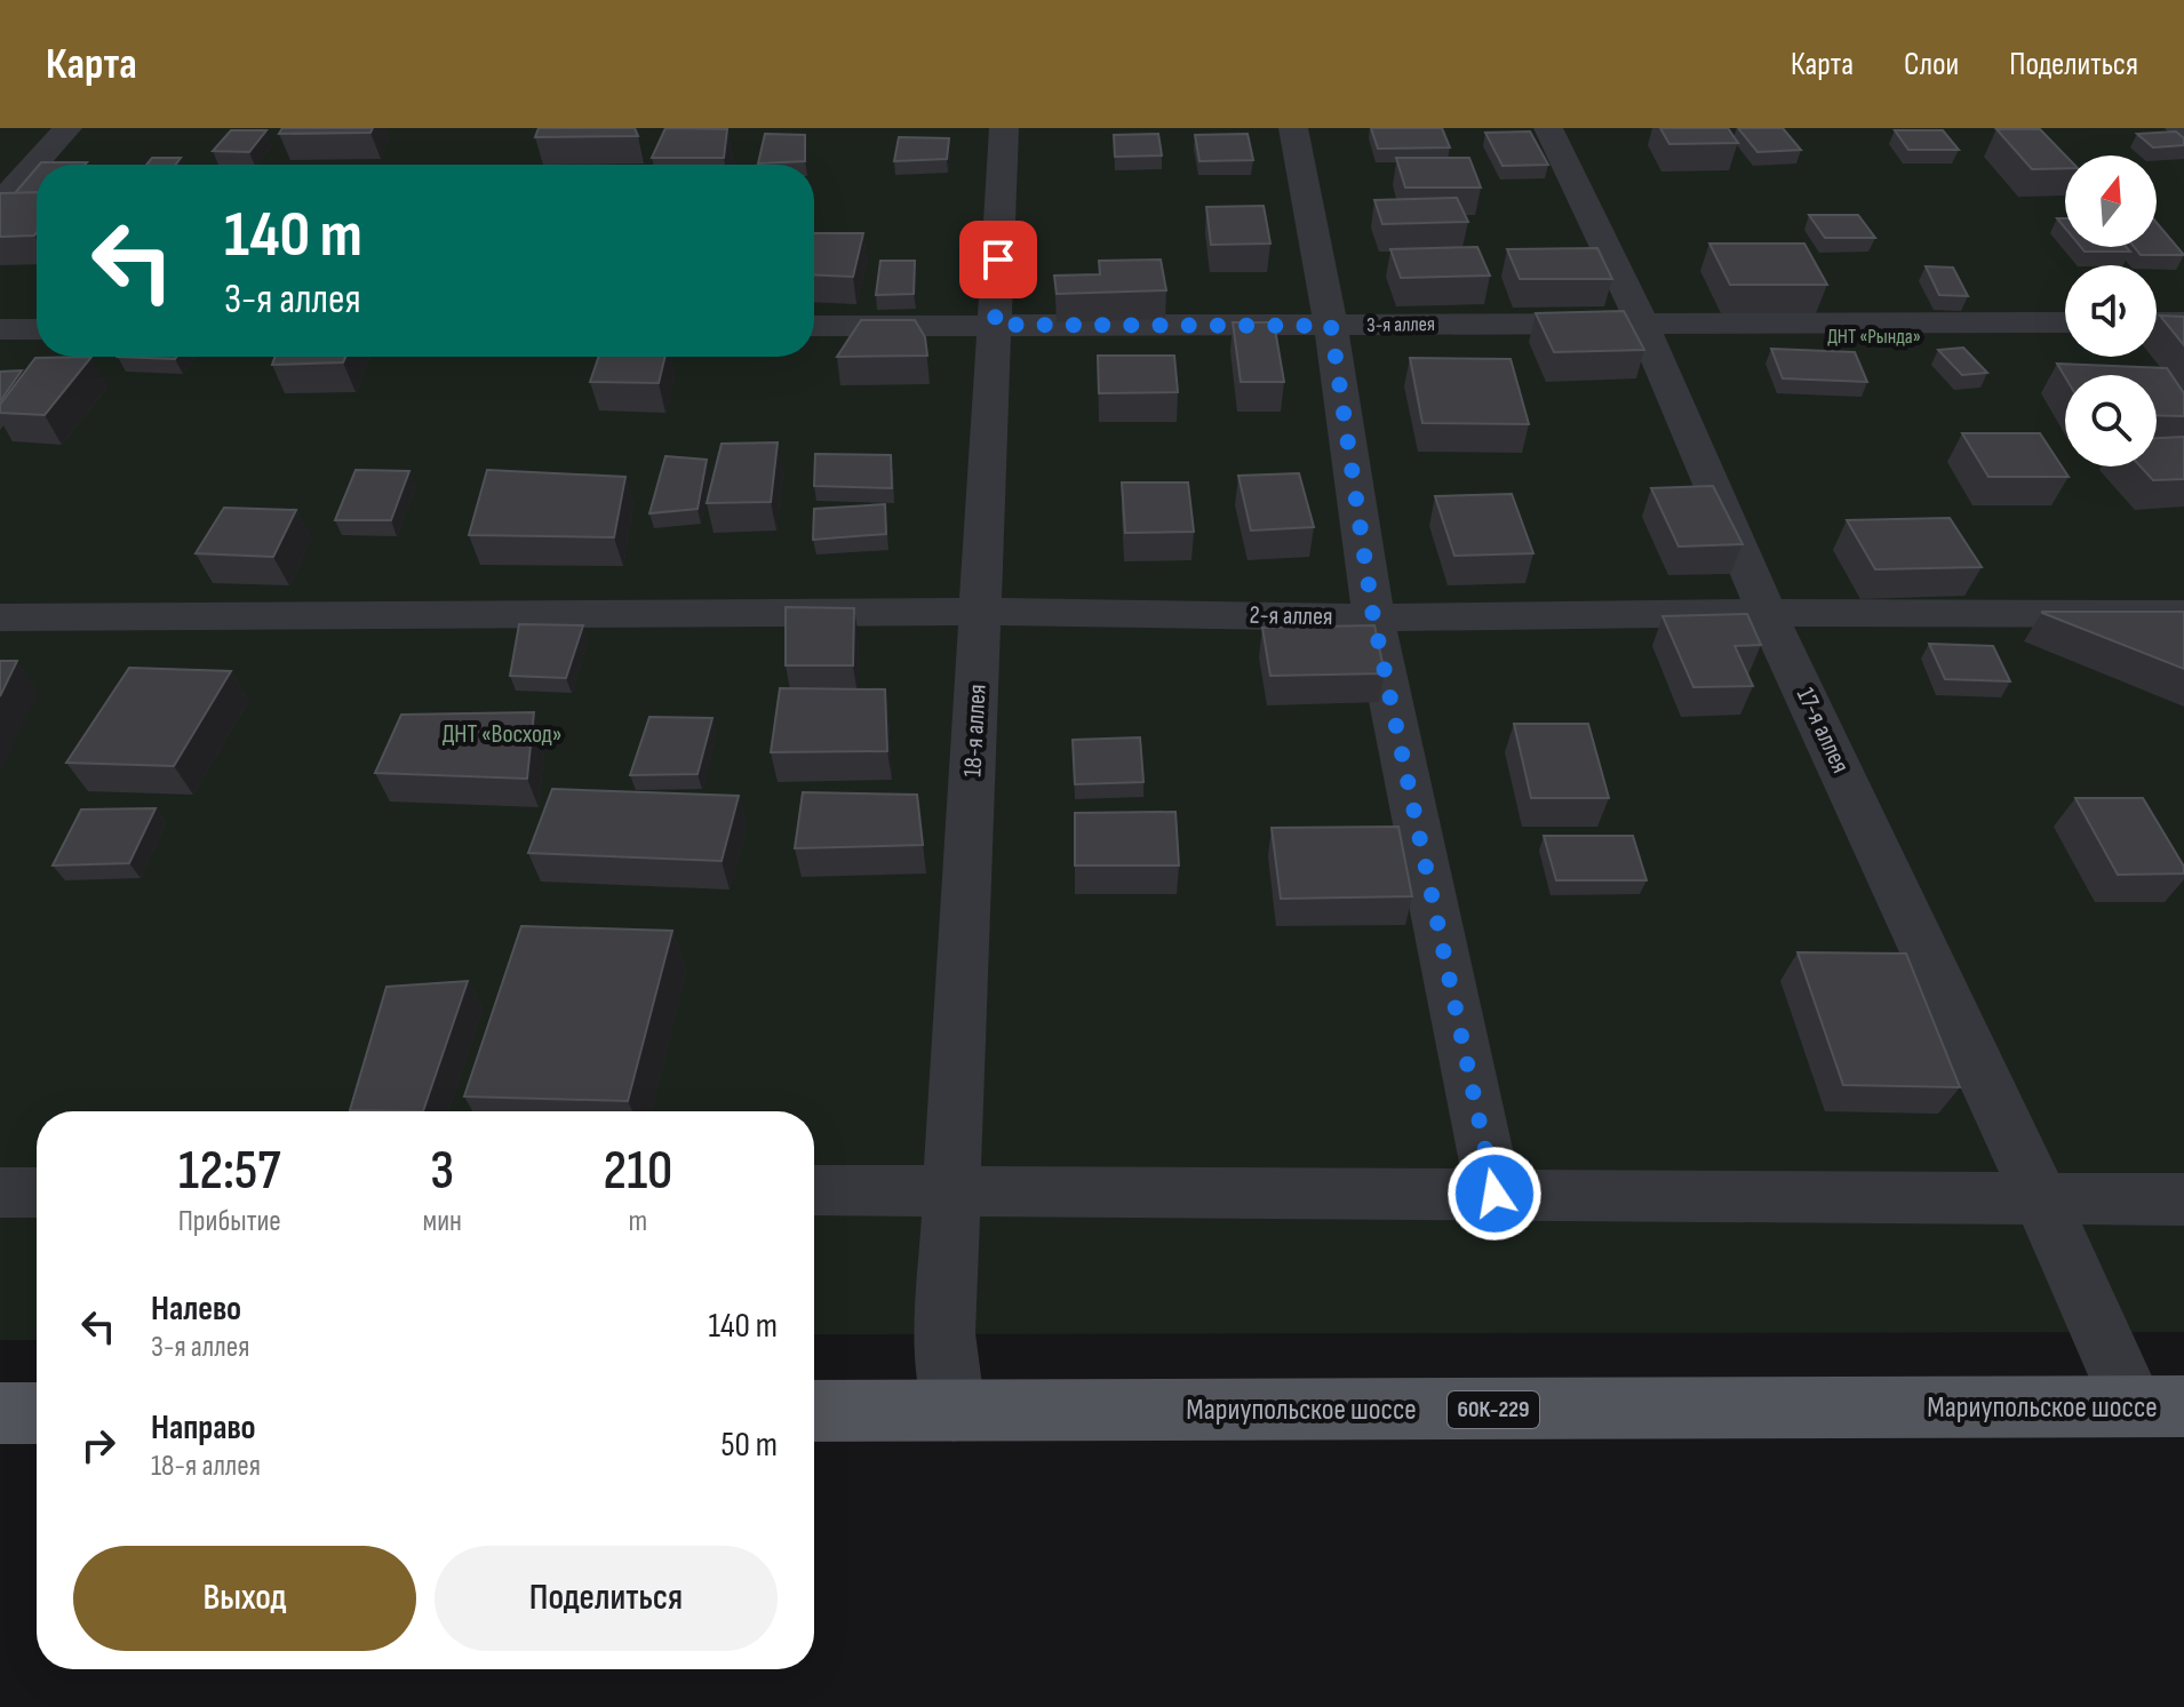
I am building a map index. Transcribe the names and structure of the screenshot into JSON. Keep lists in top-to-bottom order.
{
  "streets": {
    "main road": ["Мариупольское шоссе", "60К-229"],
    "street": [
      "3-я аллея",
      "2-я аллея",
      "18-я аллея",
      "17-я аллея"
    ]
  },
  "crossings": [
    ["3-я аллея", "18-я аллея"],
    ["3-я аллея", "17-я аллея"],
    ["2-я аллея", "18-я аллея"],
    ["2-я аллея", "17-я аллея"],
    ["18-я аллея", "Мариупольское шоссе"],
    ["17-я аллея", "Мариупольское шоссе"]
  ],
  "parks": ["ДНТ «Рында»", "ДНТ «Восход»"],
  "north": "top",
  "page": {
    "header": "Карта",
    "nav": ["Карта", "Слои", "Поделиться"],
    "turn": ["140 m", "3-я аллея"],
    "eta": [
      "12:57",
      "Прибытие",
      "3",
      "мин",
      "210",
      "m"
    ],
    "list": [
      {
        "name": "Налево",
        "note": "3-я аллея",
        "value": "140 m"
      },
      {
        "name": "Направо",
        "note": "18-я аллея",
        "value": "50 m"
      }
    ],
    "buttons": ["Выход", "Поделиться"]
  }
}
